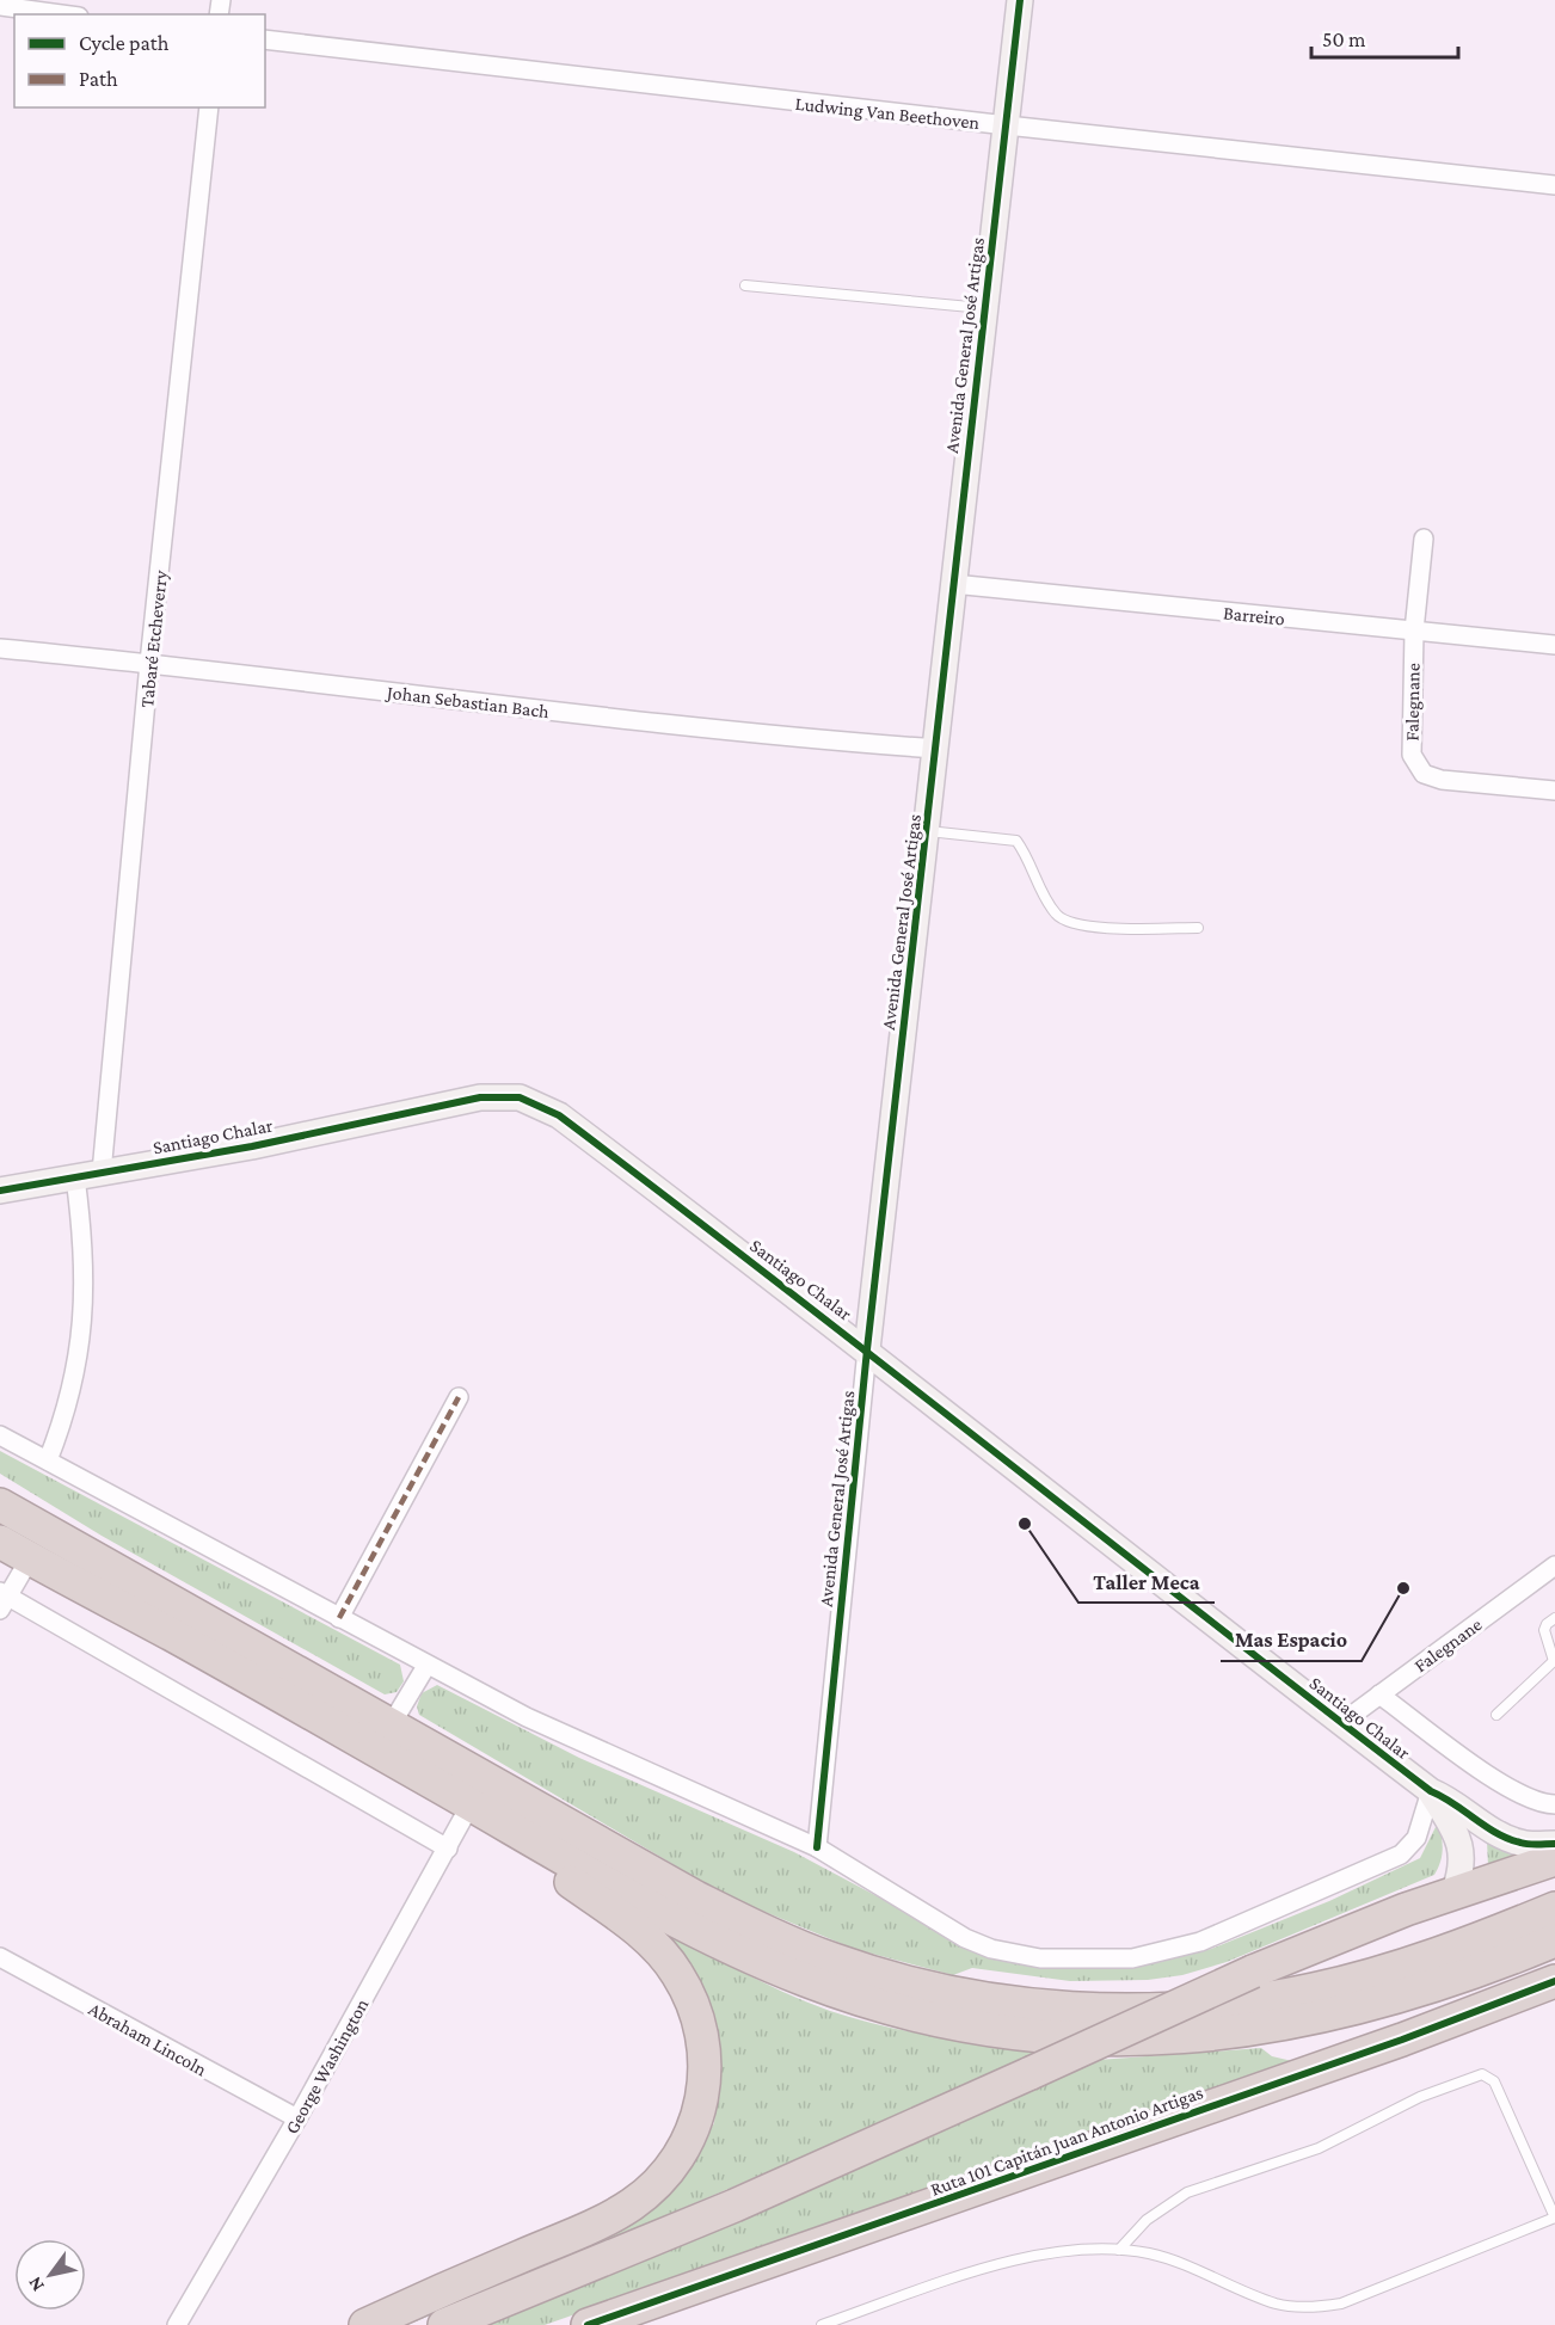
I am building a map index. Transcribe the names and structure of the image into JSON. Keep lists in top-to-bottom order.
{
  "streets": {
    "highway": ["Ruta 101 Capitán Juan Antonio Artigas"],
    "street": [
      "Ludwing Van Beethoven",
      "Avenida General José Artigas",
      "Barreiro",
      "Tabaré Etcheverry",
      "Johan Sebastian Bach",
      "Falegnane",
      "Santiago Chalar",
      "Abraham Lincoln",
      "George Washington"
    ]
  },
  "crossings": [
    ["Ludwing Van Beethoven", "Avenida General José Artigas"],
    ["Avenida General José Artigas", "Barreiro"],
    ["Avenida General José Artigas", "Johan Sebastian Bach"],
    ["Avenida General José Artigas", "Santiago Chalar"],
    ["Barreiro", "Falegnane"],
    ["Tabaré Etcheverry", "Johan Sebastian Bach"],
    ["Tabaré Etcheverry", "Santiago Chalar"],
    ["Falegnane", "Santiago Chalar"],
    ["Abraham Lincoln", "George Washington"]
  ],
  "places": ["Taller Meca", "Mas Espacio"],
  "legend": ["Cycle path", "Path"],
  "scale_bar": "50 m",
  "north": "bottom left"
}
